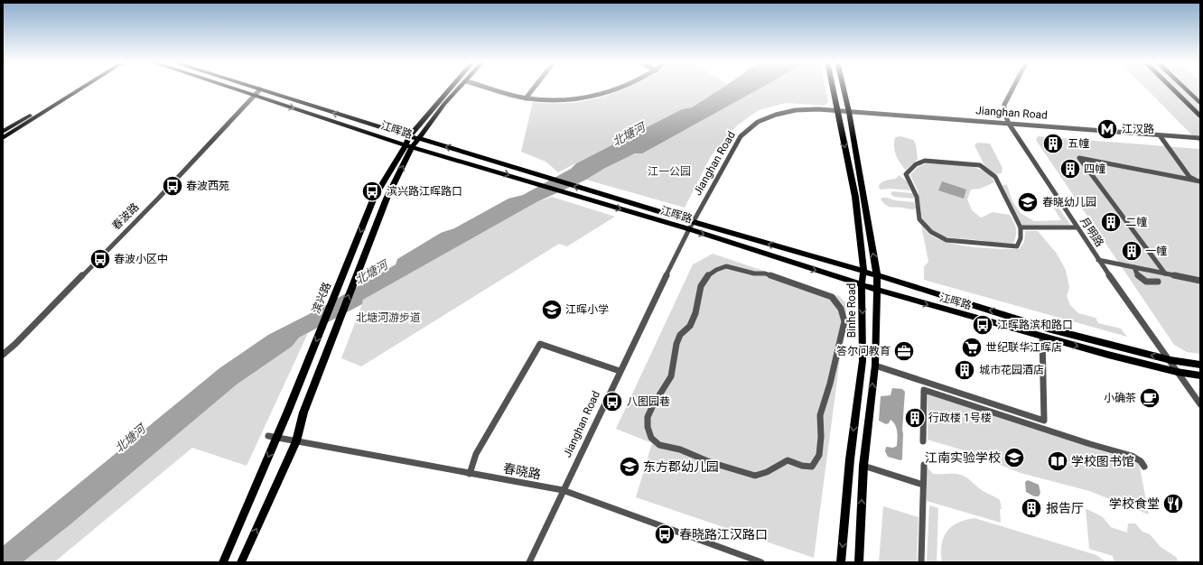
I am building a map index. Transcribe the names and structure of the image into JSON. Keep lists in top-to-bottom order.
{
  "streets": {
    "main road": ["江晖路", "滨兴路", "Binhe Road"],
    "street": [
      "Jianghan Road",
      "春波路",
      "月明路",
      "春晓路"
    ]
  },
  "crossings": [
    ["Jianghan Road", "江晖路"],
    ["Jianghan Road", "月明路"],
    ["Jianghan Road", "Binhe Road"],
    ["Jianghan Road", "春晓路"],
    ["江晖路", "春波路"],
    ["江晖路", "月明路"],
    ["江晖路", "滨兴路"],
    ["江晖路", "Binhe Road"],
    ["滨兴路", "春晓路"]
  ],
  "water": ["北塘河"],
  "parks": ["江一公园", "北塘河游步道"],
  "places": {
    "metro station": ["江汉路"],
    "building": [
      "五幢",
      "四幢",
      "二幢",
      "一幢",
      "城市花园酒店",
      "行政楼 1号楼",
      "报告厅"
    ],
    "bus stop": [
      "春波西苑",
      "滨兴路江晖路口",
      "春波小区中",
      "江晖路滨和路口",
      "八图园巷",
      "春晓路江汉路口"
    ],
    "school or university": [
      "春晓幼儿园",
      "江晖小学",
      "江南实验学校",
      "东方郡幼儿园"
    ],
    "supermarket": ["世纪联华江晖店"],
    "office": ["答尔问教育"],
    "cafe": ["小确茶"],
    "library": ["学校图书馆"],
    "restaurant": ["学校食堂"]
  }
}
